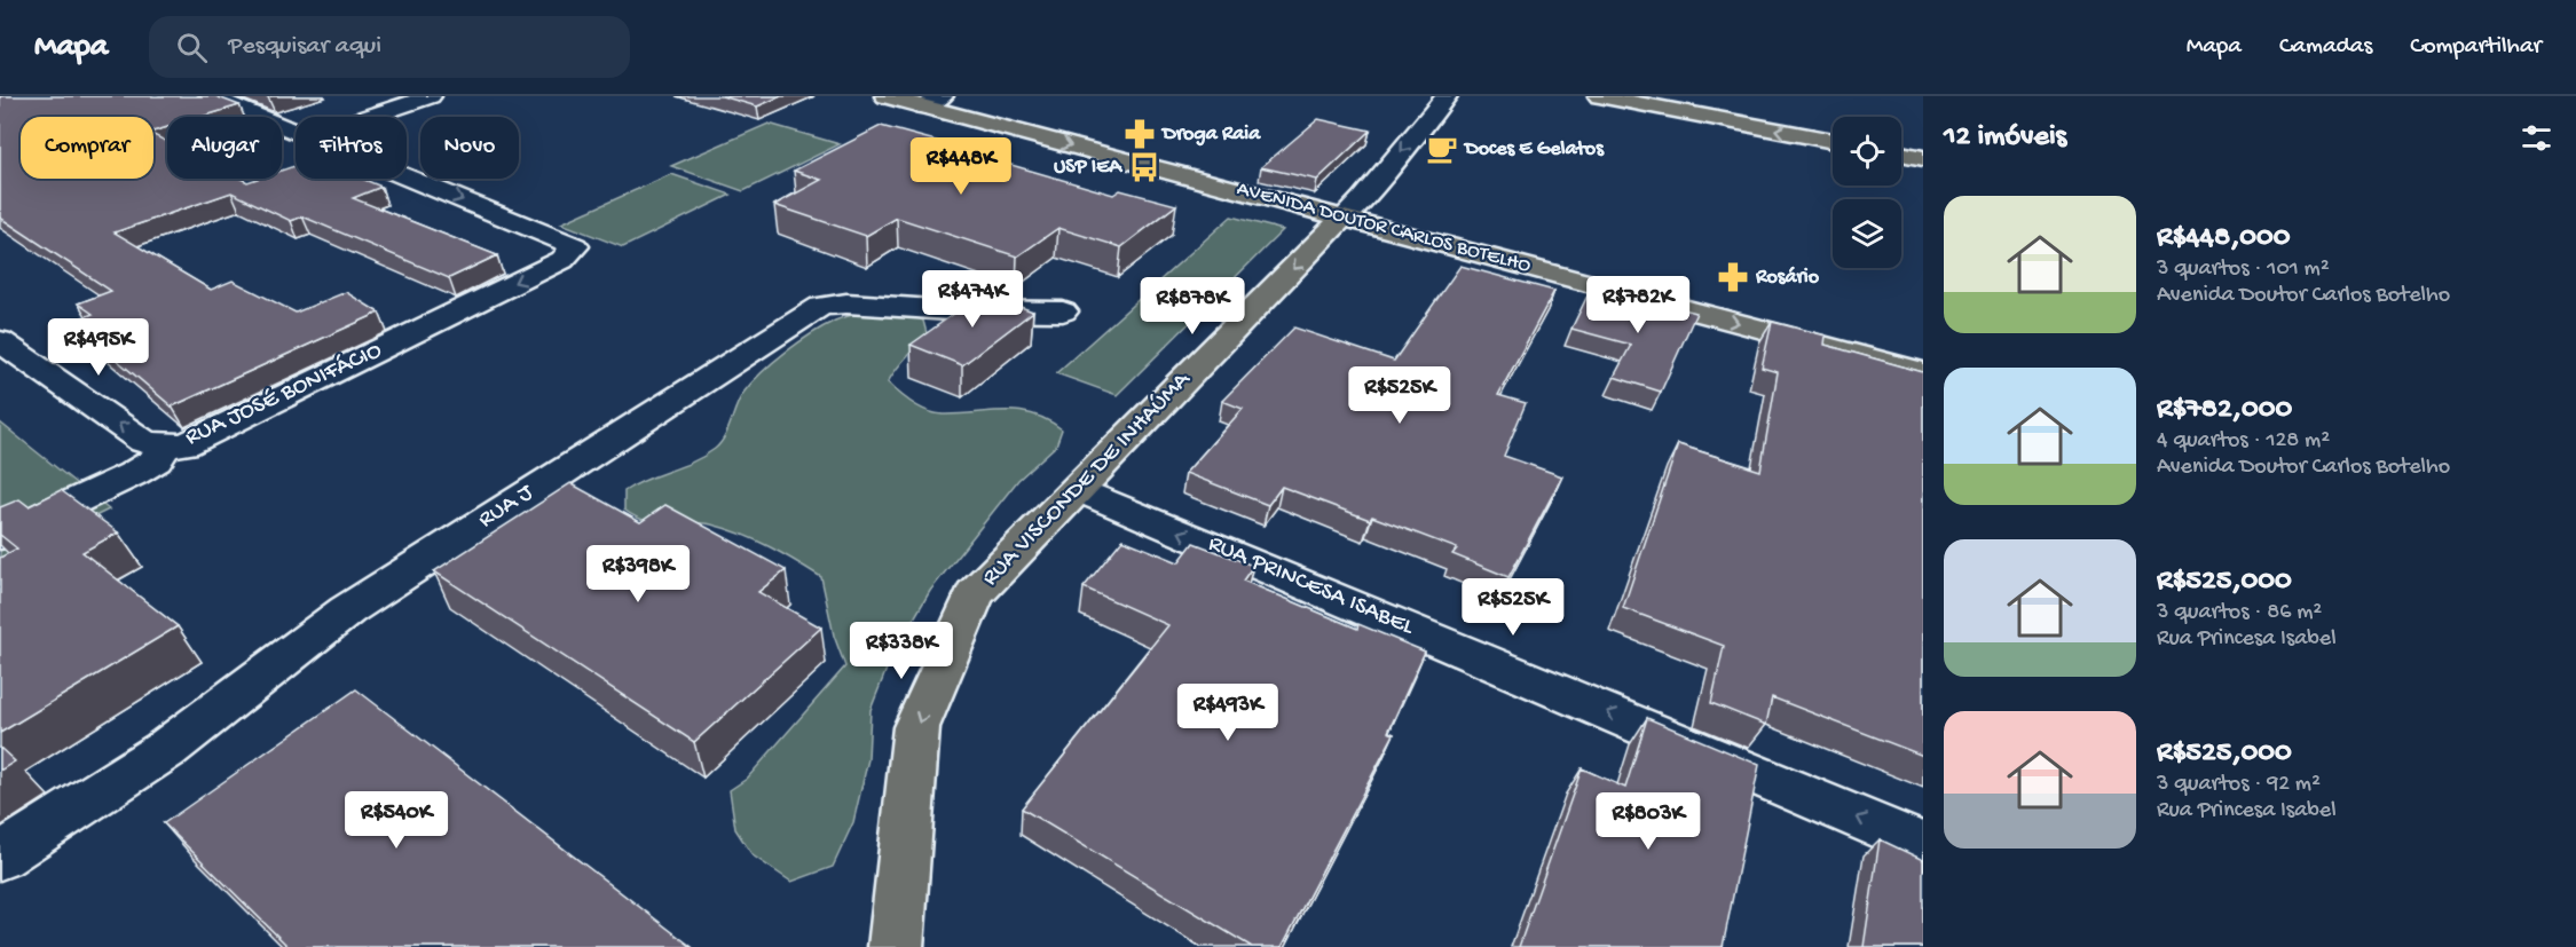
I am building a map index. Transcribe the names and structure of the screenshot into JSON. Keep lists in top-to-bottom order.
{
  "streets": {
    "main road": ["AVENIDA DOUTOR CARLOS BOTELHO", "RUA VISCONDE DE INHAÚMA"],
    "street": ["RUA JOSÉ BONIFÁCIO", "RUA J", "RUA PRINCESA ISABEL"]
  },
  "crossings": [
    ["AVENIDA DOUTOR CARLOS BOTELHO", "RUA VISCONDE DE INHAÚMA"],
    ["RUA VISCONDE DE INHAÚMA", "RUA PRINCESA ISABEL"]
  ],
  "one_way": ["AVENIDA DOUTOR CARLOS BOTELHO", "RUA VISCONDE DE INHAÚMA", "RUA PRINCESA ISABEL"],
  "places": {
    "pharmacy": ["Droga Raia", "Rosário"],
    "cafe": ["Doces E Gelatos"],
    "bus stop": ["USP IEA"]
  },
  "page": {
    "header": "Mapa",
    "search": "Pesquisar aqui",
    "nav": ["Mapa", "Camadas", "Compartilhar"],
    "heading": "12 imóveis",
    "chip": [
      "Comprar",
      "Alugar",
      "Filtros",
      "Novo"
    ],
    "price": [
      "R$448K",
      "R$474K",
      "R$782K",
      "R$878K",
      "R$495K",
      "R$525K",
      "R$398K",
      "R$525K",
      "R$338K",
      "R$493K",
      "R$540K",
      "R$803K"
    ],
    "list": [
      {
        "name": "R$448,000",
        "note": "3 quartos · 101 m² · Avenida Doutor Carlos Botelho"
      },
      {
        "name": "R$782,000",
        "note": "4 quartos · 128 m² · Avenida Doutor Carlos Botelho"
      },
      {
        "name": "R$525,000",
        "note": "3 quartos · 86 m² · Rua Princesa Isabel"
      },
      {
        "name": "R$525,000",
        "note": "3 quartos · 92 m² · Rua Princesa Isabel"
      }
    ]
  }
}
